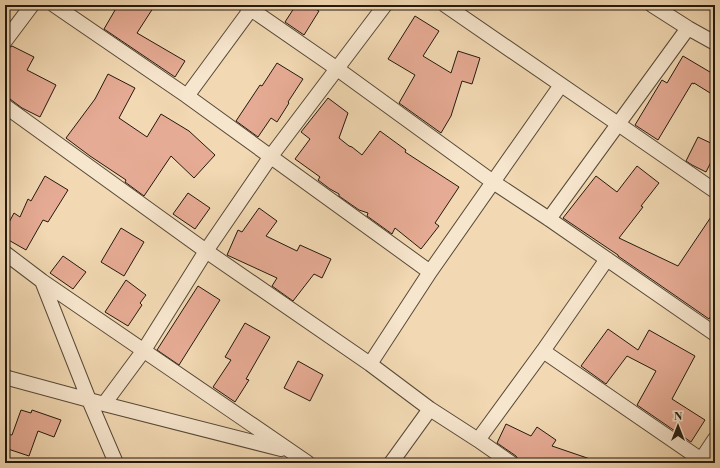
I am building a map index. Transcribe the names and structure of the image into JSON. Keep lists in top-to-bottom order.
{
  "north": "top"
}
